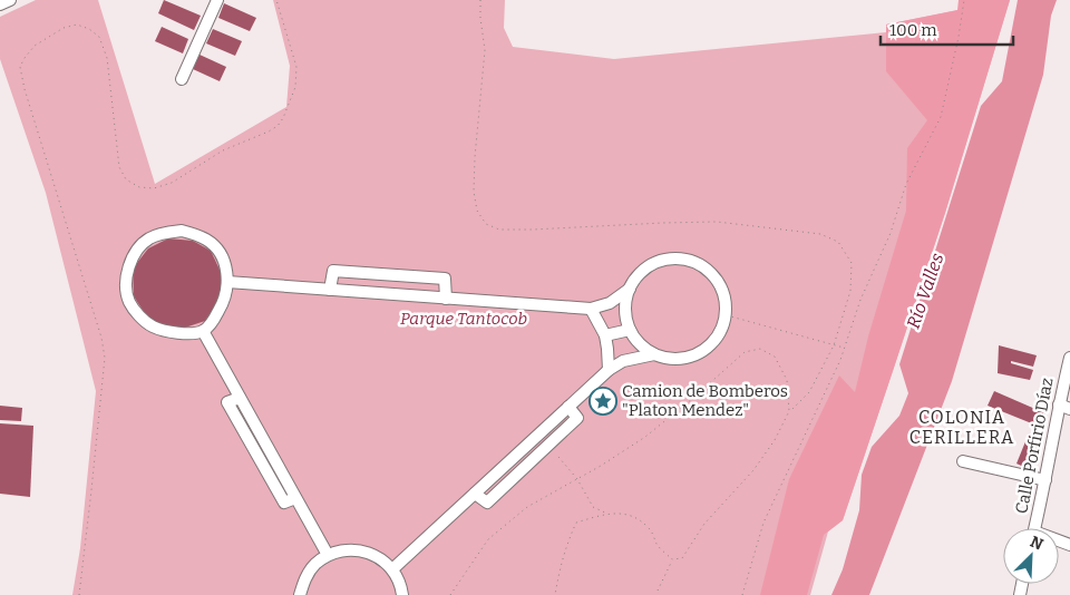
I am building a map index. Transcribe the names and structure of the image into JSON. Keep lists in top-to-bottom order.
{
  "streets": {
    "street": ["Calle Porfirio Díaz"]
  },
  "districts": ["COLONIA CERILLERA"],
  "water": ["Río Valles"],
  "parks": ["Parque Tantocob"],
  "places": {
    "place": ["Camion de Bomberos \"Platon Mendez\""]
  },
  "scale_bar": "100 m",
  "north": "top right"
}
